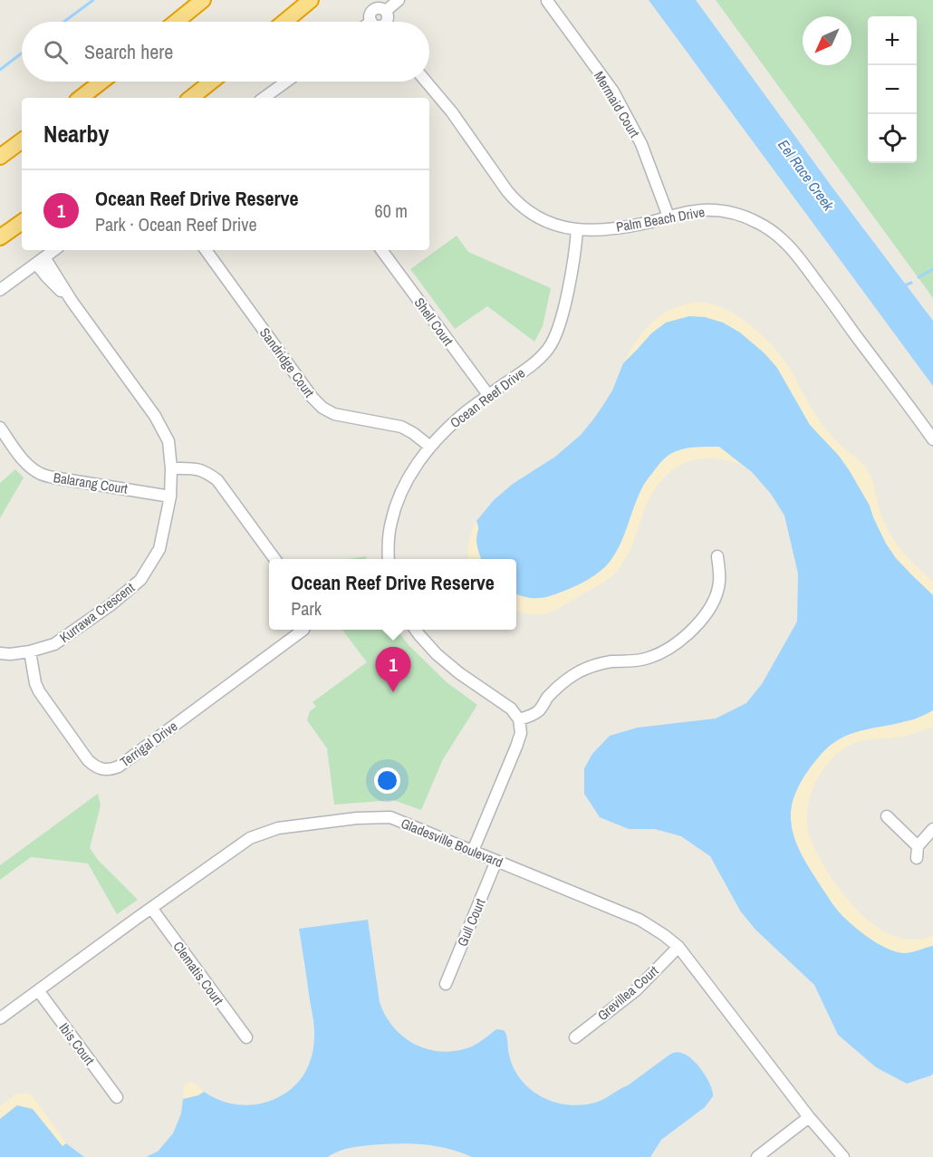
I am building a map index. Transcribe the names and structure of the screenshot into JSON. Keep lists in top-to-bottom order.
{
  "streets": {
    "street": [
      "Mermaid Court",
      "Palm Beach Drive",
      "Shell Court",
      "Sandridge Court",
      "Ocean Reef Drive",
      "Balarang Court",
      "Kurrawa Crescent",
      "Terrigal Drive",
      "Gladesville Boulevard",
      "Gull Court",
      "Clematis Court",
      "Grevillea Court",
      "Ibis Court"
    ]
  },
  "crossings": [
    ["Mermaid Court", "Palm Beach Drive"],
    ["Palm Beach Drive", "Ocean Reef Drive"],
    ["Shell Court", "Ocean Reef Drive"],
    ["Sandridge Court", "Ocean Reef Drive"],
    ["Balarang Court", "Kurrawa Crescent"],
    ["Kurrawa Crescent", "Terrigal Drive"],
    ["Gladesville Boulevard", "Gull Court"],
    ["Gladesville Boulevard", "Clematis Court"],
    ["Gladesville Boulevard", "Grevillea Court"],
    ["Gladesville Boulevard", "Ibis Court"]
  ],
  "water": ["Eel Race Creek"],
  "north": "bottom left",
  "page": {
    "map_buttons": ["+", "−"],
    "search": "Search here",
    "heading": "Nearby",
    "list": [
      {
        "mark": "1",
        "name": "Ocean Reef Drive Reserve",
        "note": "Park · Ocean Reef Drive",
        "value": "60 m"
      }
    ],
    "popup": ["Ocean Reef Drive Reserve", "Park"],
    "pins": "1"
  }
}
